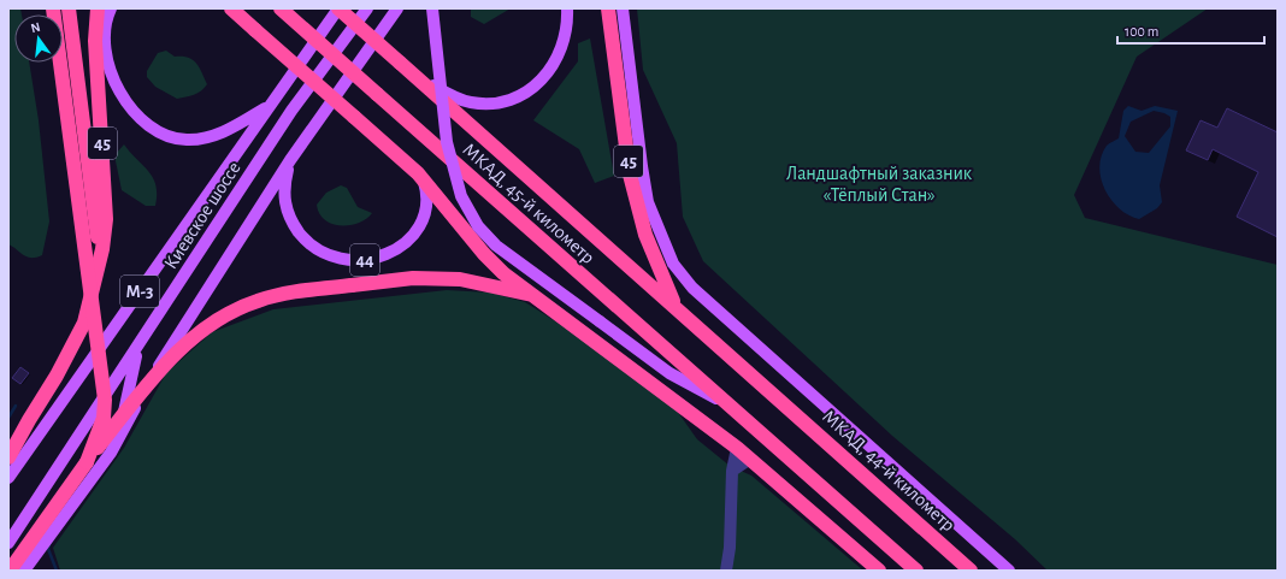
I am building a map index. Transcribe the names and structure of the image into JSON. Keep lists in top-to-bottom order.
{
  "streets": {
    "highway": ["45", "МКАД, 45-й километр", "МКАД, 44-й километр"],
    "main road": ["Киевское шоссе", "44", "М-3"]
  },
  "crossings": [
    ["45", "МКАД, 45-й километр"],
    ["МКАД, 45-й километр", "Киевское шоссе"],
    ["МКАД, 45-й километр", "МКАД, 44-й километр"]
  ],
  "parks": ["Ландшафтный заказник «Тёплый Стан»"],
  "scale_bar": "100 m",
  "north": "top"
}
